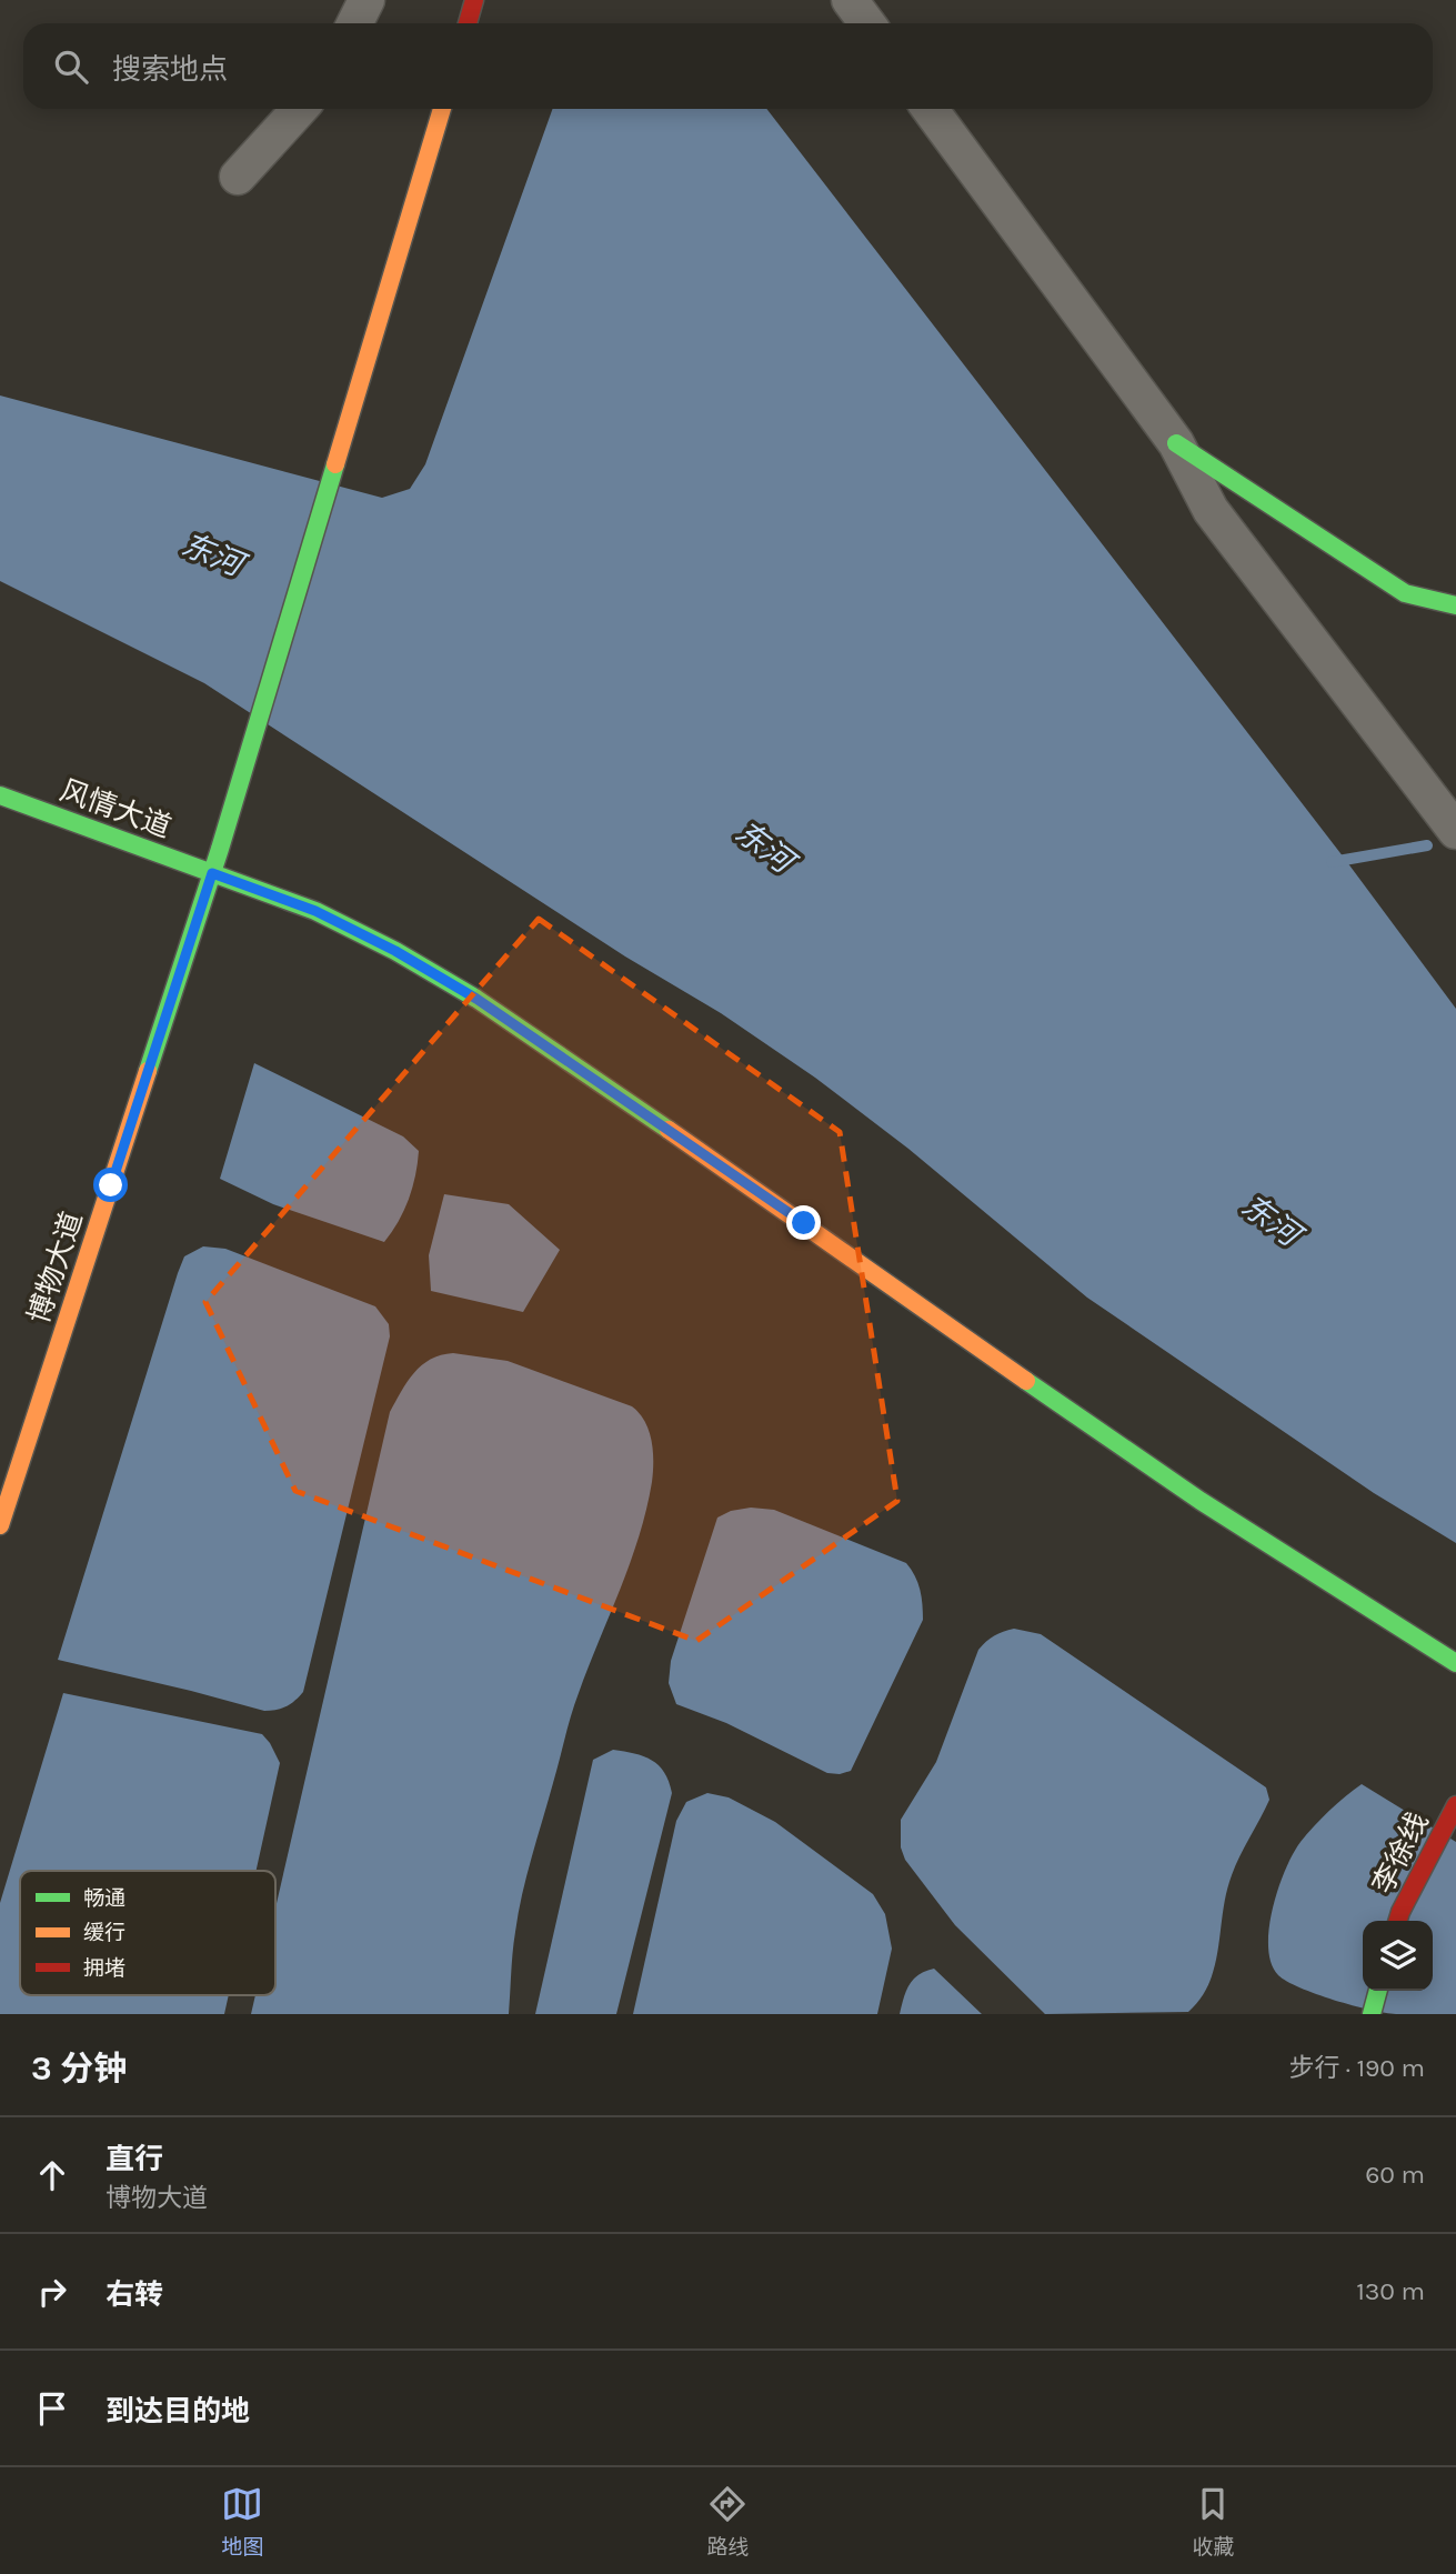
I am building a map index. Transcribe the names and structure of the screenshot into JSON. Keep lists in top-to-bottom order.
{
  "streets": {
    "main road": ["风情大道", "博物大道", "李徐线"]
  },
  "crossings": [
    ["风情大道", "博物大道"]
  ],
  "water": ["东河"],
  "legend": ["畅通", "缓行", "拥堵"],
  "page": {
    "search": "搜索地点",
    "heading": ["3 分钟", "步行 · 190 m"],
    "list": [
      ["直行", "博物大道", "60 m"],
      ["右转", "130 m"],
      "到达目的地"
    ],
    "nav": ["地图", "路线", "收藏"]
  }
}
